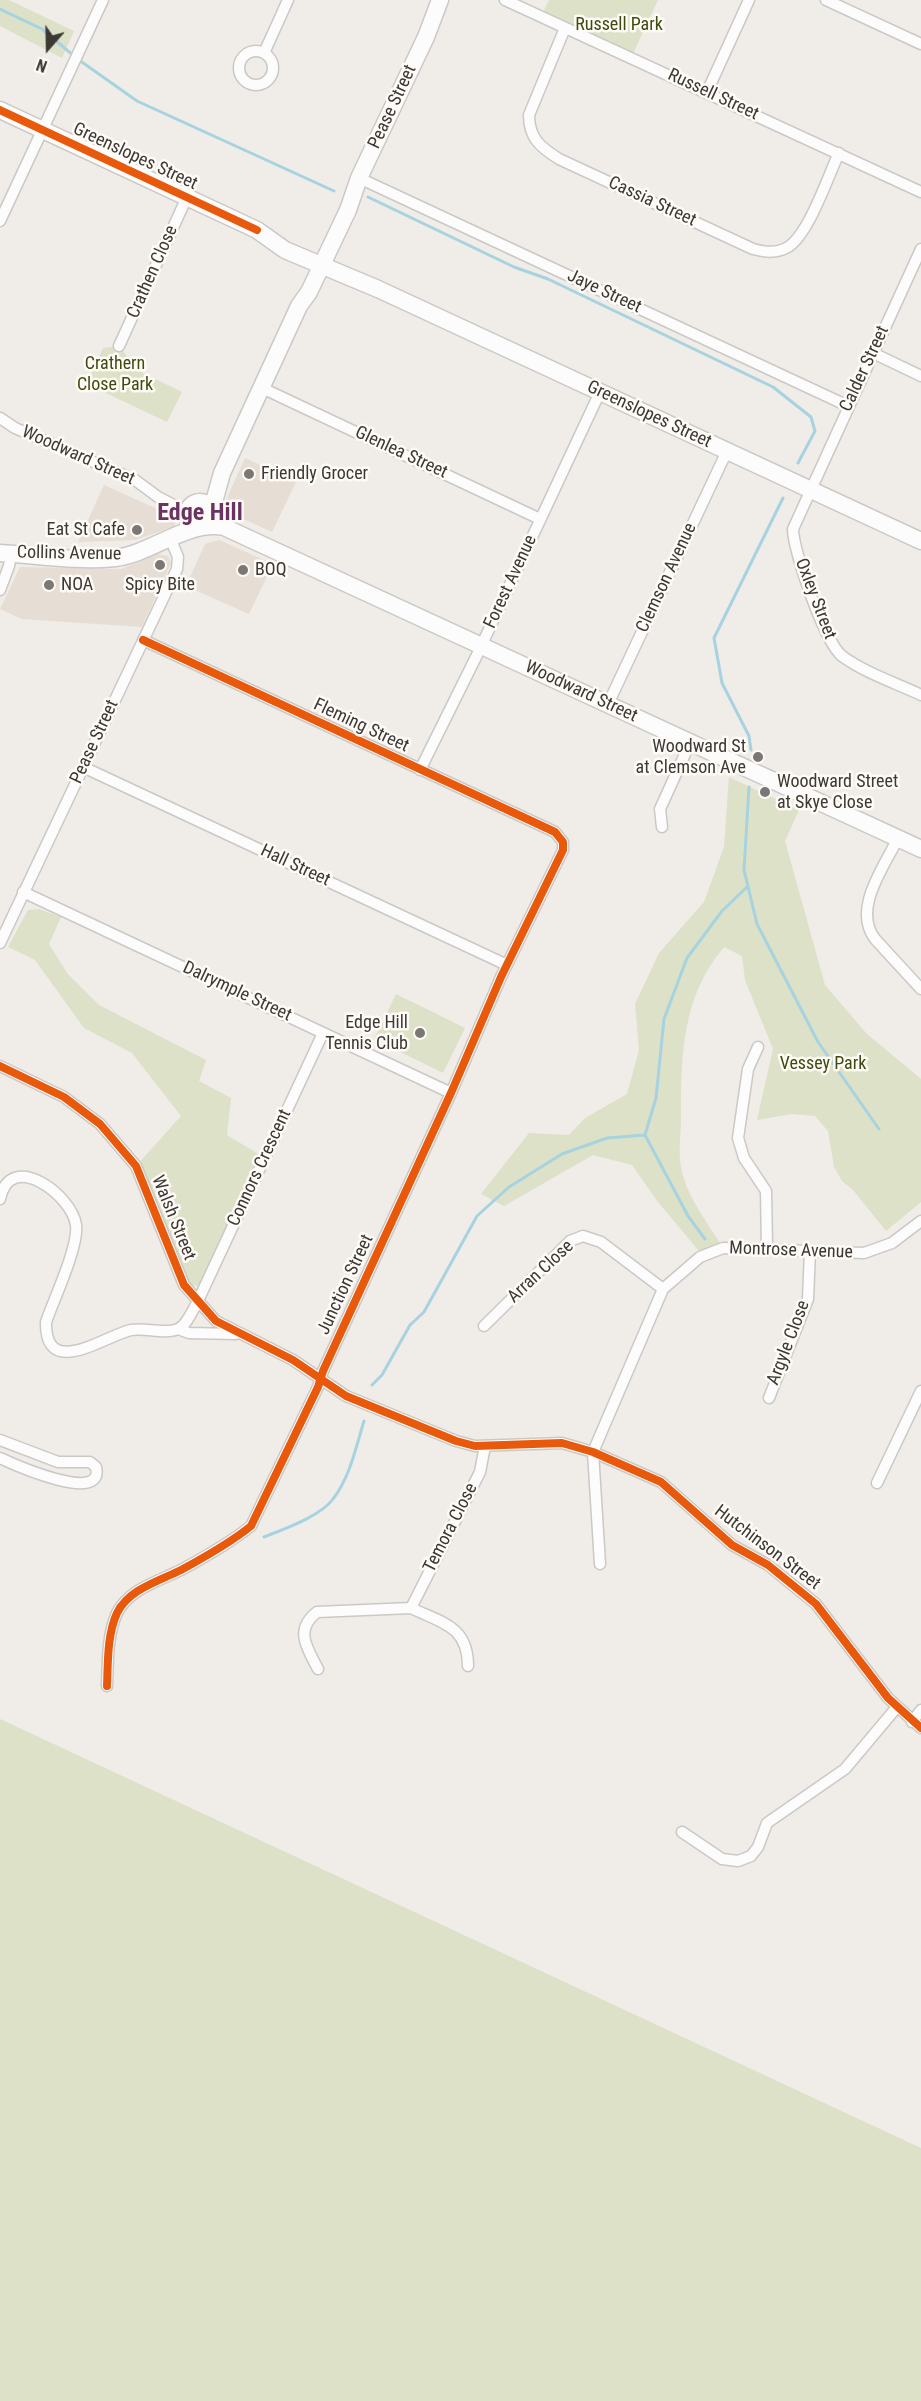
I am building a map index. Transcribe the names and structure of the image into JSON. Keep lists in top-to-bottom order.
{
  "streets": {
    "street": [
      "Russell Street",
      "Pease Street",
      "Greenslopes Street",
      "Cassia Street",
      "Crathen Close",
      "Jaye Street",
      "Calder Street",
      "Glenlea Street",
      "Woodward Street",
      "Collins Avenue",
      "Clemson Avenue",
      "Forest Avenue",
      "Oxley Street",
      "Fleming Street",
      "Hall Street",
      "Dalrymple Street",
      "Connors Crescent",
      "Walsh Street",
      "Montrose Avenue",
      "Arran Close",
      "Junction Street",
      "Argyle Close",
      "Temora Close",
      "Hutchinson Street"
    ]
  },
  "crossings": [
    ["Russell Street", "Cassia Street"],
    ["Pease Street", "Greenslopes Street"],
    ["Pease Street", "Jaye Street"],
    ["Pease Street", "Glenlea Street"],
    ["Pease Street", "Woodward Street"],
    ["Pease Street", "Collins Avenue"],
    ["Pease Street", "Fleming Street"],
    ["Pease Street", "Hall Street"],
    ["Pease Street", "Dalrymple Street"],
    ["Greenslopes Street", "Crathen Close"],
    ["Greenslopes Street", "Calder Street"],
    ["Greenslopes Street", "Clemson Avenue"],
    ["Greenslopes Street", "Forest Avenue"],
    ["Greenslopes Street", "Oxley Street"],
    ["Jaye Street", "Calder Street"],
    ["Calder Street", "Oxley Street"],
    ["Glenlea Street", "Forest Avenue"],
    ["Woodward Street", "Clemson Avenue"],
    ["Woodward Street", "Forest Avenue"],
    ["Forest Avenue", "Fleming Street"],
    ["Fleming Street", "Junction Street"],
    ["Hall Street", "Junction Street"],
    ["Dalrymple Street", "Connors Crescent"],
    ["Dalrymple Street", "Junction Street"],
    ["Connors Crescent", "Walsh Street"],
    ["Walsh Street", "Junction Street"],
    ["Walsh Street", "Hutchinson Street"],
    ["Montrose Avenue", "Arran Close"],
    ["Montrose Avenue", "Argyle Close"],
    ["Montrose Avenue", "Hutchinson Street"],
    ["Junction Street", "Hutchinson Street"],
    ["Temora Close", "Hutchinson Street"]
  ],
  "districts": ["Edge Hill"],
  "parks": ["Russell Park", "Crathern Close Park", "Vessey Park"],
  "places": [
    "Friendly Grocer",
    "Eat St Cafe",
    "Spicy Bite",
    "BOQ",
    "NOA",
    "Woodward St at Clemson Ave",
    "Woodward Street at Skye Close",
    "Edge Hill Tennis Club"
  ],
  "north": "bottom"
}
